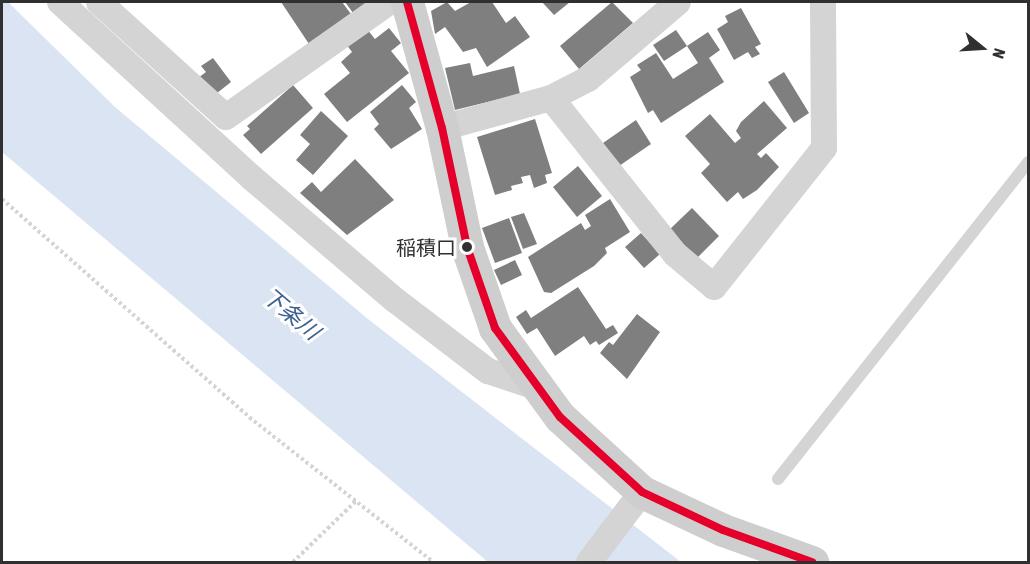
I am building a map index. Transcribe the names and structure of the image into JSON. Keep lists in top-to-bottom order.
{
  "water": ["下条川"],
  "places": ["稲積口"],
  "north": "right"
}
